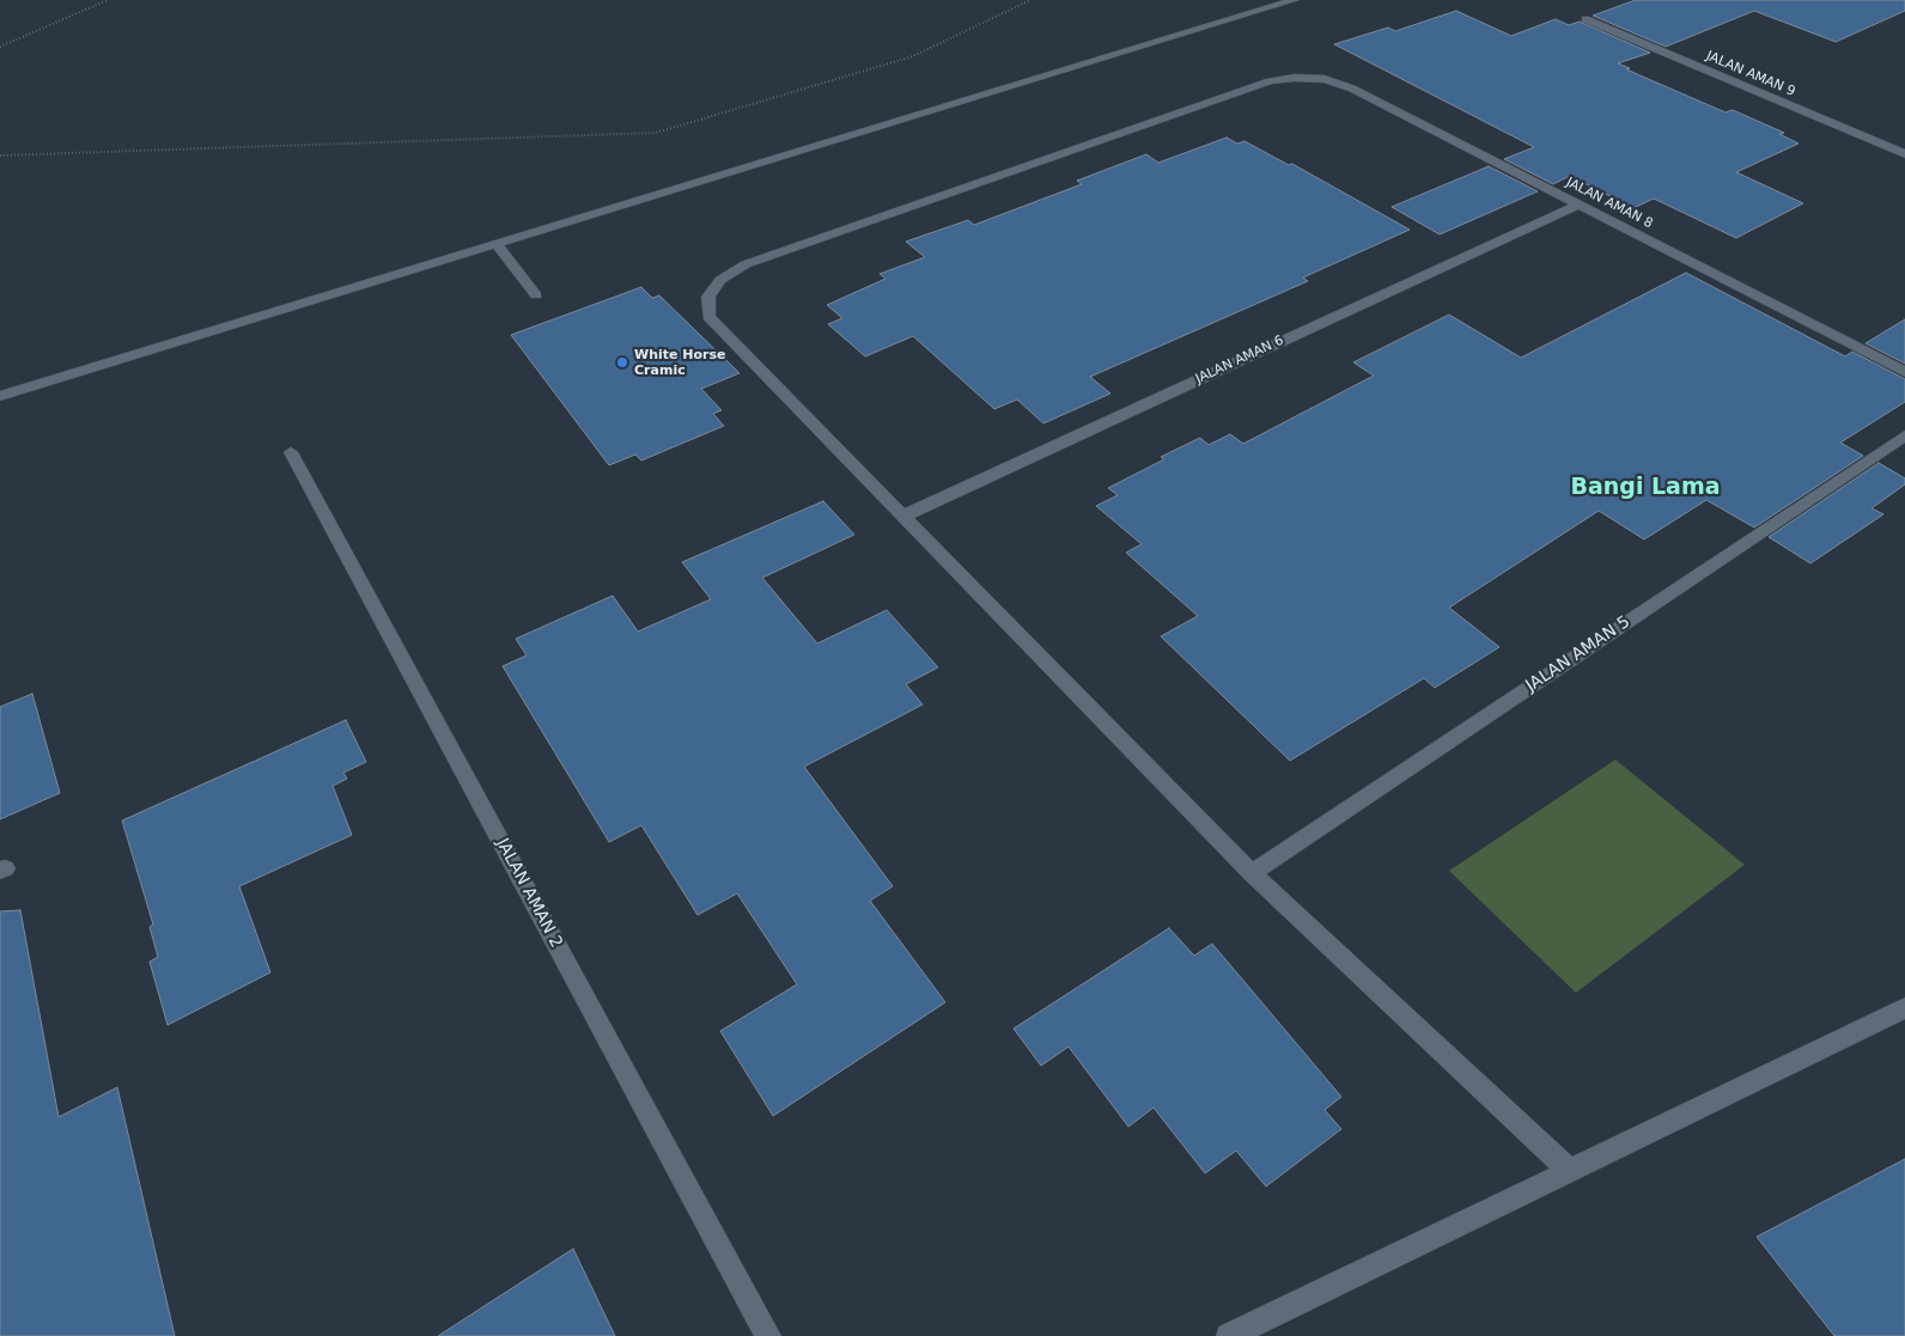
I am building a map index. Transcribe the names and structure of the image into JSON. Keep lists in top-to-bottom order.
{
  "streets": {
    "street": [
      "JALAN AMAN 9",
      "JALAN AMAN 8",
      "JALAN AMAN 6",
      "JALAN AMAN 5",
      "JALAN AMAN 2"
    ]
  },
  "crossings": [
    ["JALAN AMAN 8", "JALAN AMAN 6"],
    ["JALAN AMAN 8", "JALAN AMAN 5"]
  ],
  "districts": ["Bangi Lama"],
  "places": ["White Horse Cramic"]
}
